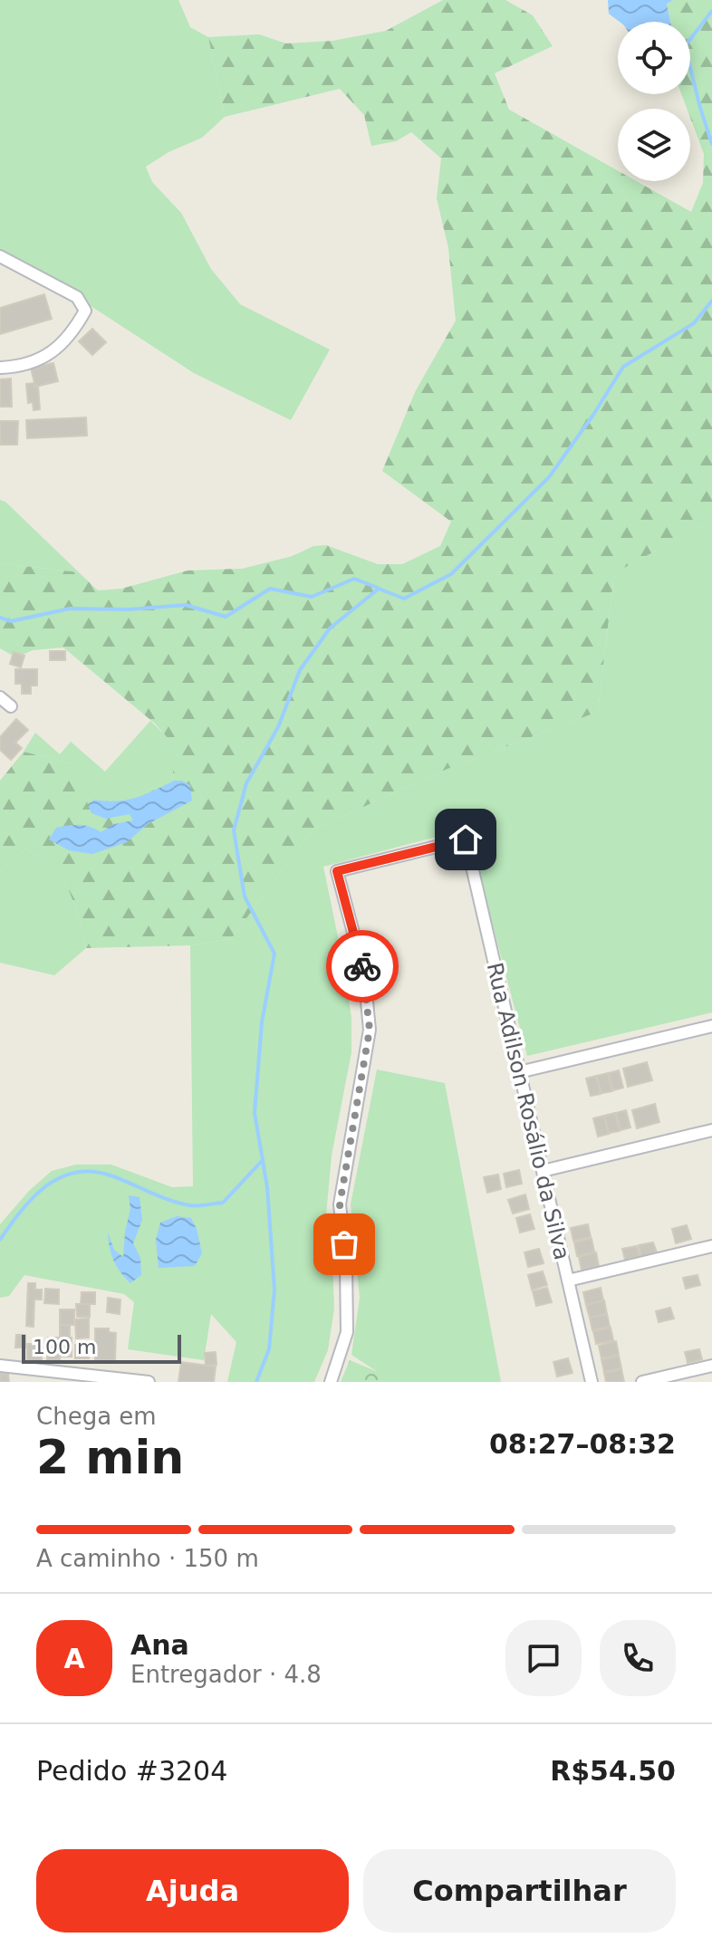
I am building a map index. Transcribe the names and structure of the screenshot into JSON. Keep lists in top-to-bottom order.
{
  "streets": {
    "street": ["Rua Adilson Rosálio da Silva"]
  },
  "scale_bar": "100 m",
  "page": {
    "scale": "100 m",
    "heading": ["2 min", "Chega em", "08:27–08:32"],
    "panel": [
      "Ana",
      "Entregador · 4.8",
      "Pedido #3204",
      "R$54.50"
    ],
    "bar": "A caminho · 150 m",
    "round": "A",
    "buttons": ["Ajuda", "Compartilhar"]
  }
}
